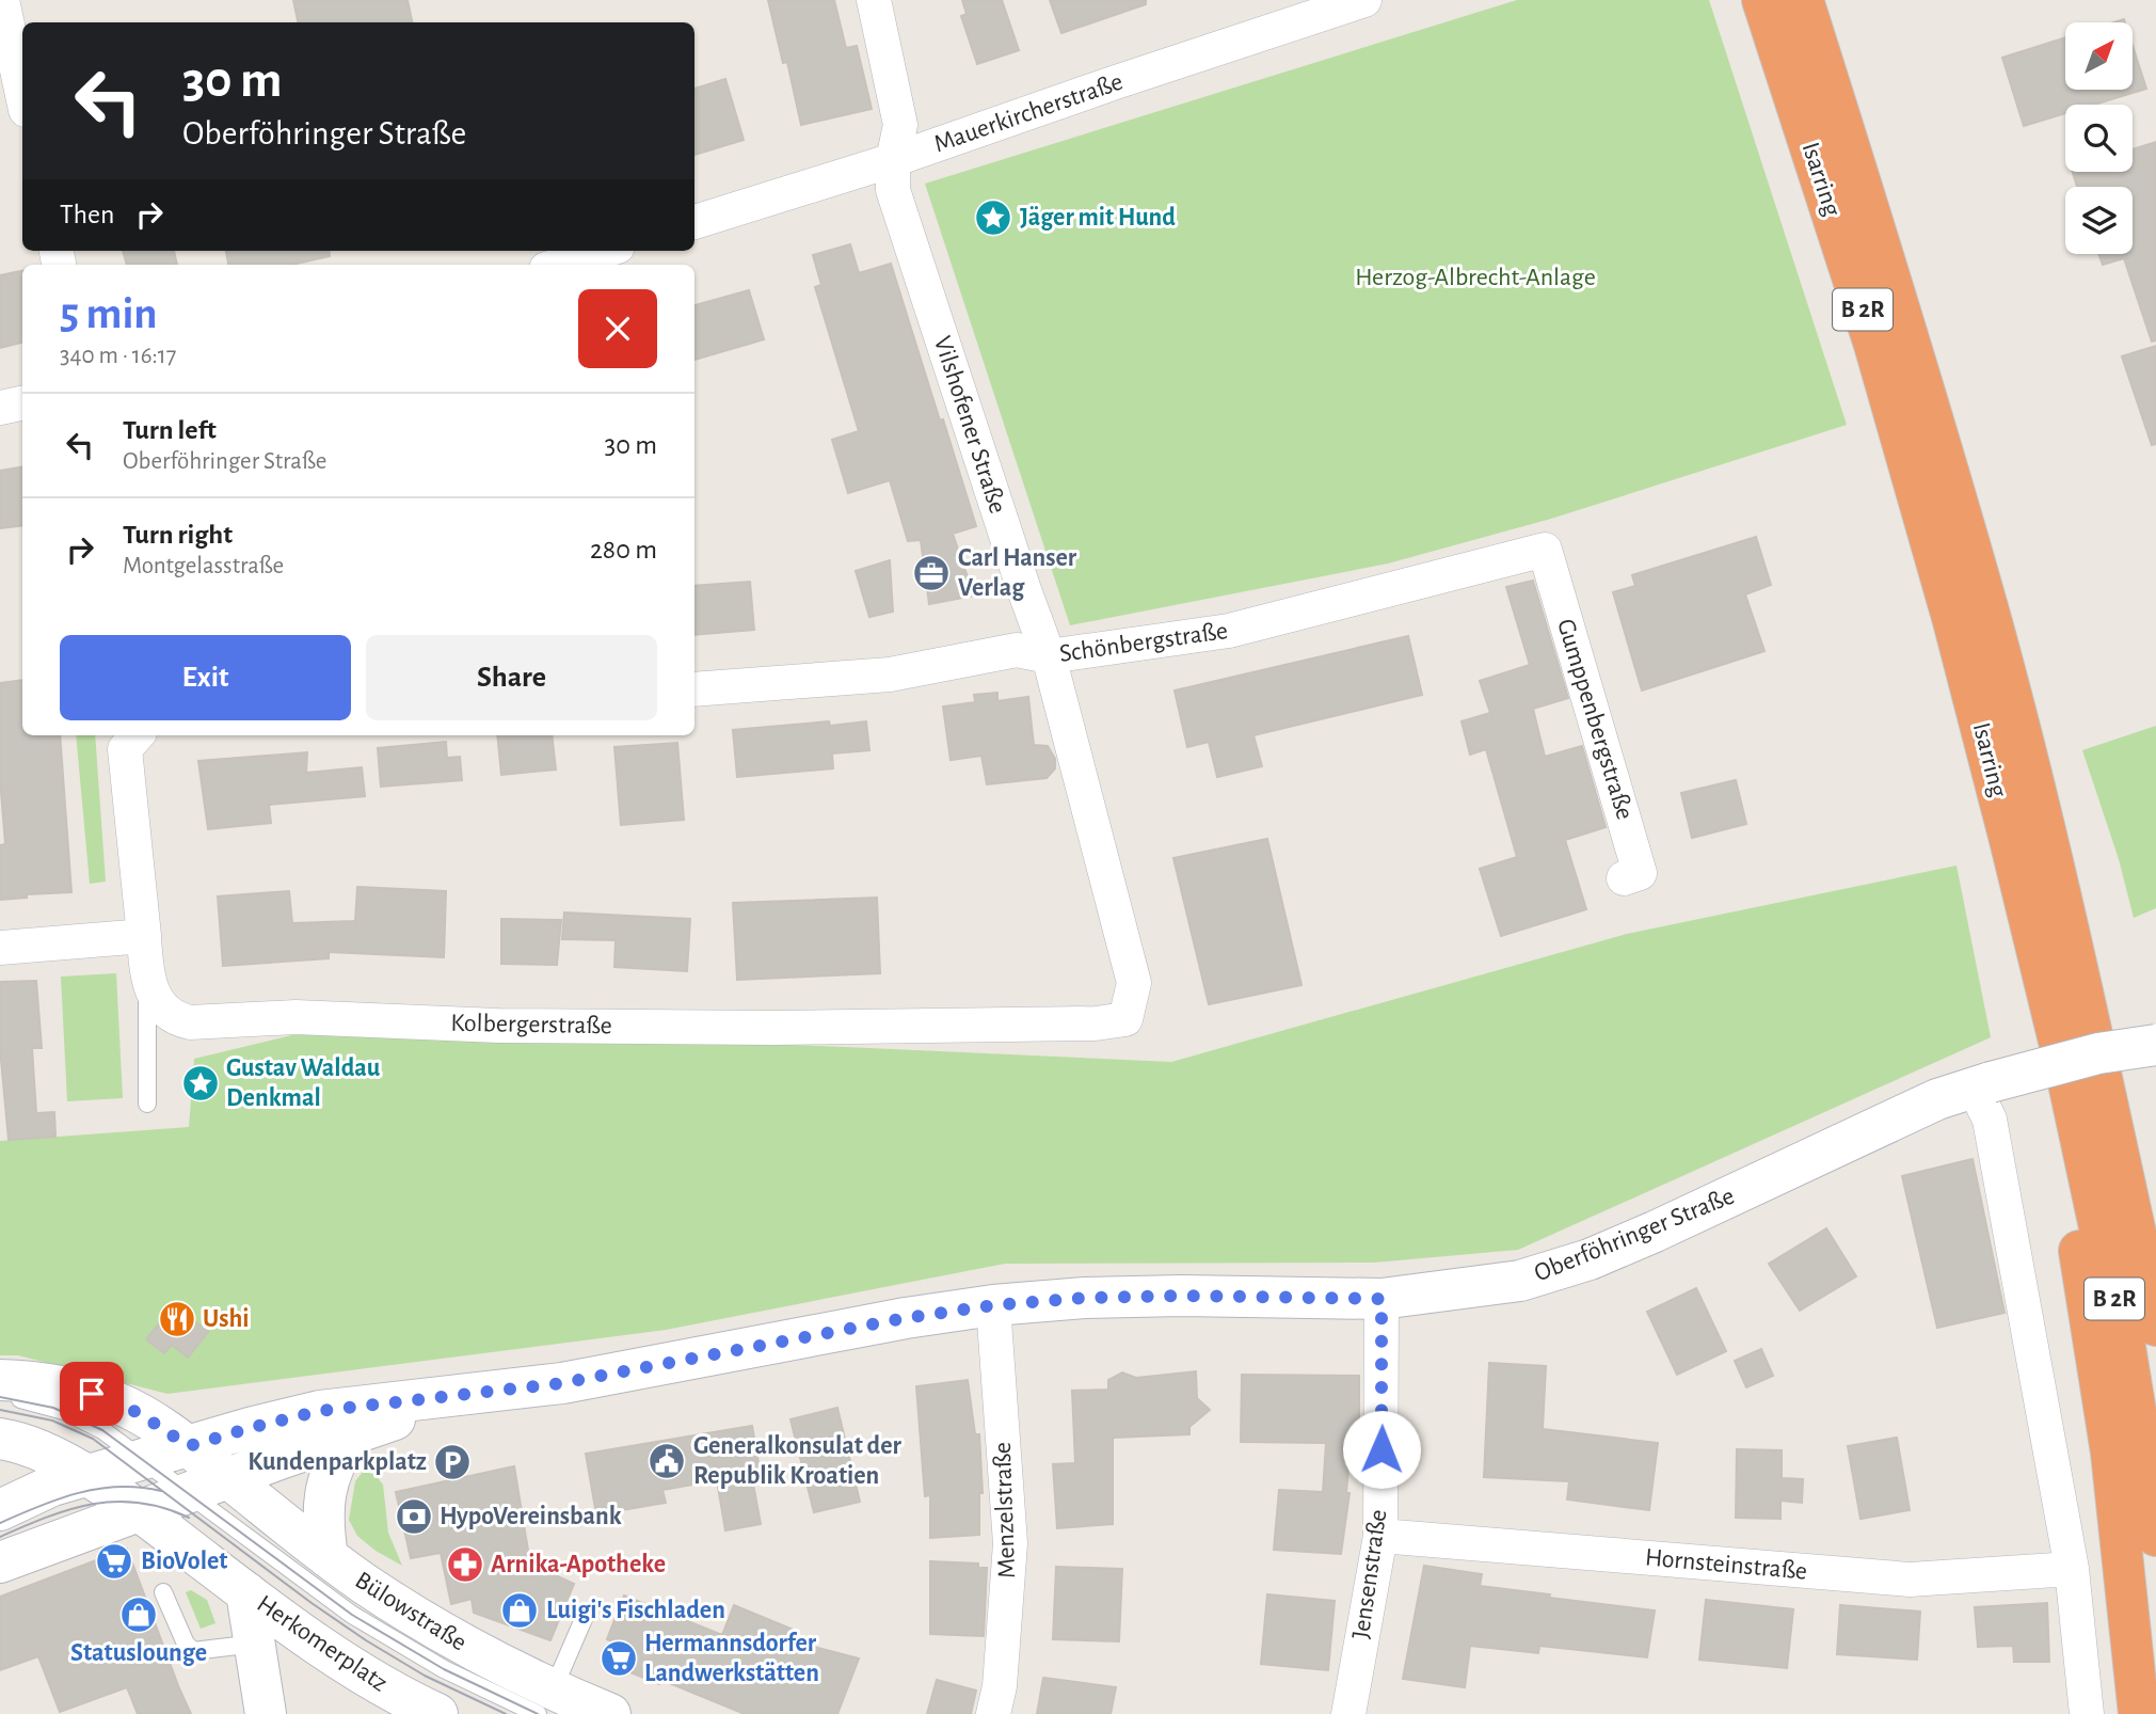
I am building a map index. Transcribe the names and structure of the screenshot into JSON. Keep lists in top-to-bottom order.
{
  "streets": {
    "highway": ["Isarring", "B 2R"],
    "main road": ["Oberföhringer Straße", "Bülowstraße", "Herkomerplatz"],
    "street": [
      "Mauerkircherstraße",
      "Vilshofener Straße",
      "Schönbergstraße",
      "Gumppenbergstraße",
      "Kolbergerstraße",
      "Menzelstraße",
      "Hornsteinstraße",
      "Jensenstraße"
    ]
  },
  "crossings": [
    ["Mauerkircherstraße", "Vilshofener Straße"],
    ["Vilshofener Straße", "Schönbergstraße"],
    ["Vilshofener Straße", "Kolbergerstraße"],
    ["Schönbergstraße", "Gumppenbergstraße"],
    ["Oberföhringer Straße", "Menzelstraße"],
    ["Oberföhringer Straße", "Jensenstraße"],
    ["Oberföhringer Straße", "Bülowstraße"],
    ["Oberföhringer Straße", "Herkomerplatz"],
    ["Hornsteinstraße", "Jensenstraße"],
    ["Bülowstraße", "Herkomerplatz"]
  ],
  "parks": ["Herzog-Albrecht-Anlage"],
  "places": {
    "place": ["Jäger mit Hund", "Gustav Waldau Denkmal"],
    "office": ["Carl Hanser Verlag"],
    "restaurant": ["Ushi"],
    "public building": ["Generalkonsulat der Republik Kroatien"],
    "parking": ["Kundenparkplatz"],
    "bank": ["HypoVereinsbank"],
    "supermarket": ["BioVolet", "Hermannsdorfer Landwerkstätten"],
    "pharmacy": ["Arnika-Apotheke"],
    "shop": ["Luigi's Fischladen", "Statuslounge"]
  },
  "north": "top right",
  "page": {
    "turn": ["30 m", "Oberföhringer Straße"],
    "then": "Then",
    "heading": ["5 min", "340 m · 16:17"],
    "list": [
      {
        "name": "Turn left",
        "note": "Oberföhringer Straße",
        "value": "30 m"
      },
      {
        "name": "Turn right",
        "note": "Montgelasstraße",
        "value": "280 m"
      }
    ],
    "buttons": ["Exit", "Share"]
  }
}
